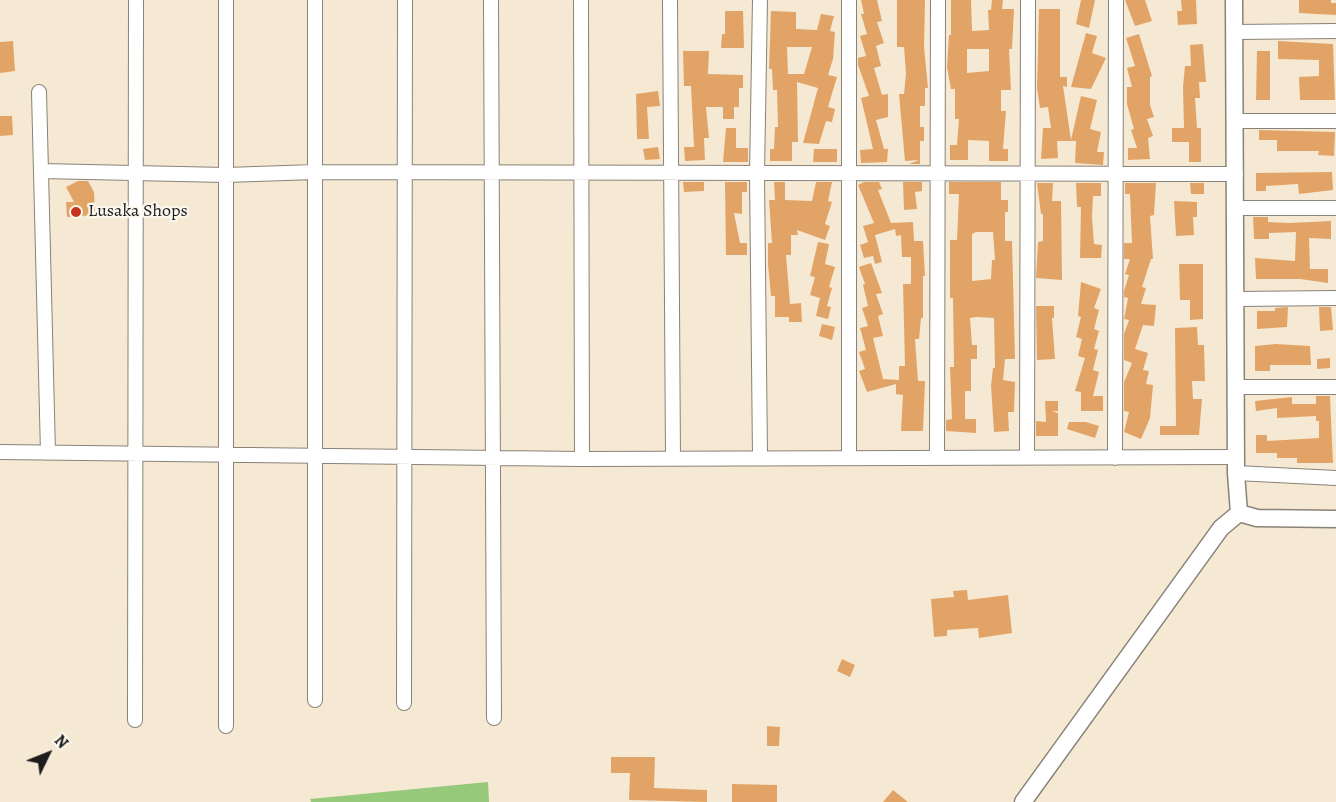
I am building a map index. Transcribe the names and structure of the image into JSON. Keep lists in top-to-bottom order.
{
  "places": ["Lusaka Shops"],
  "north": "top right"
}
